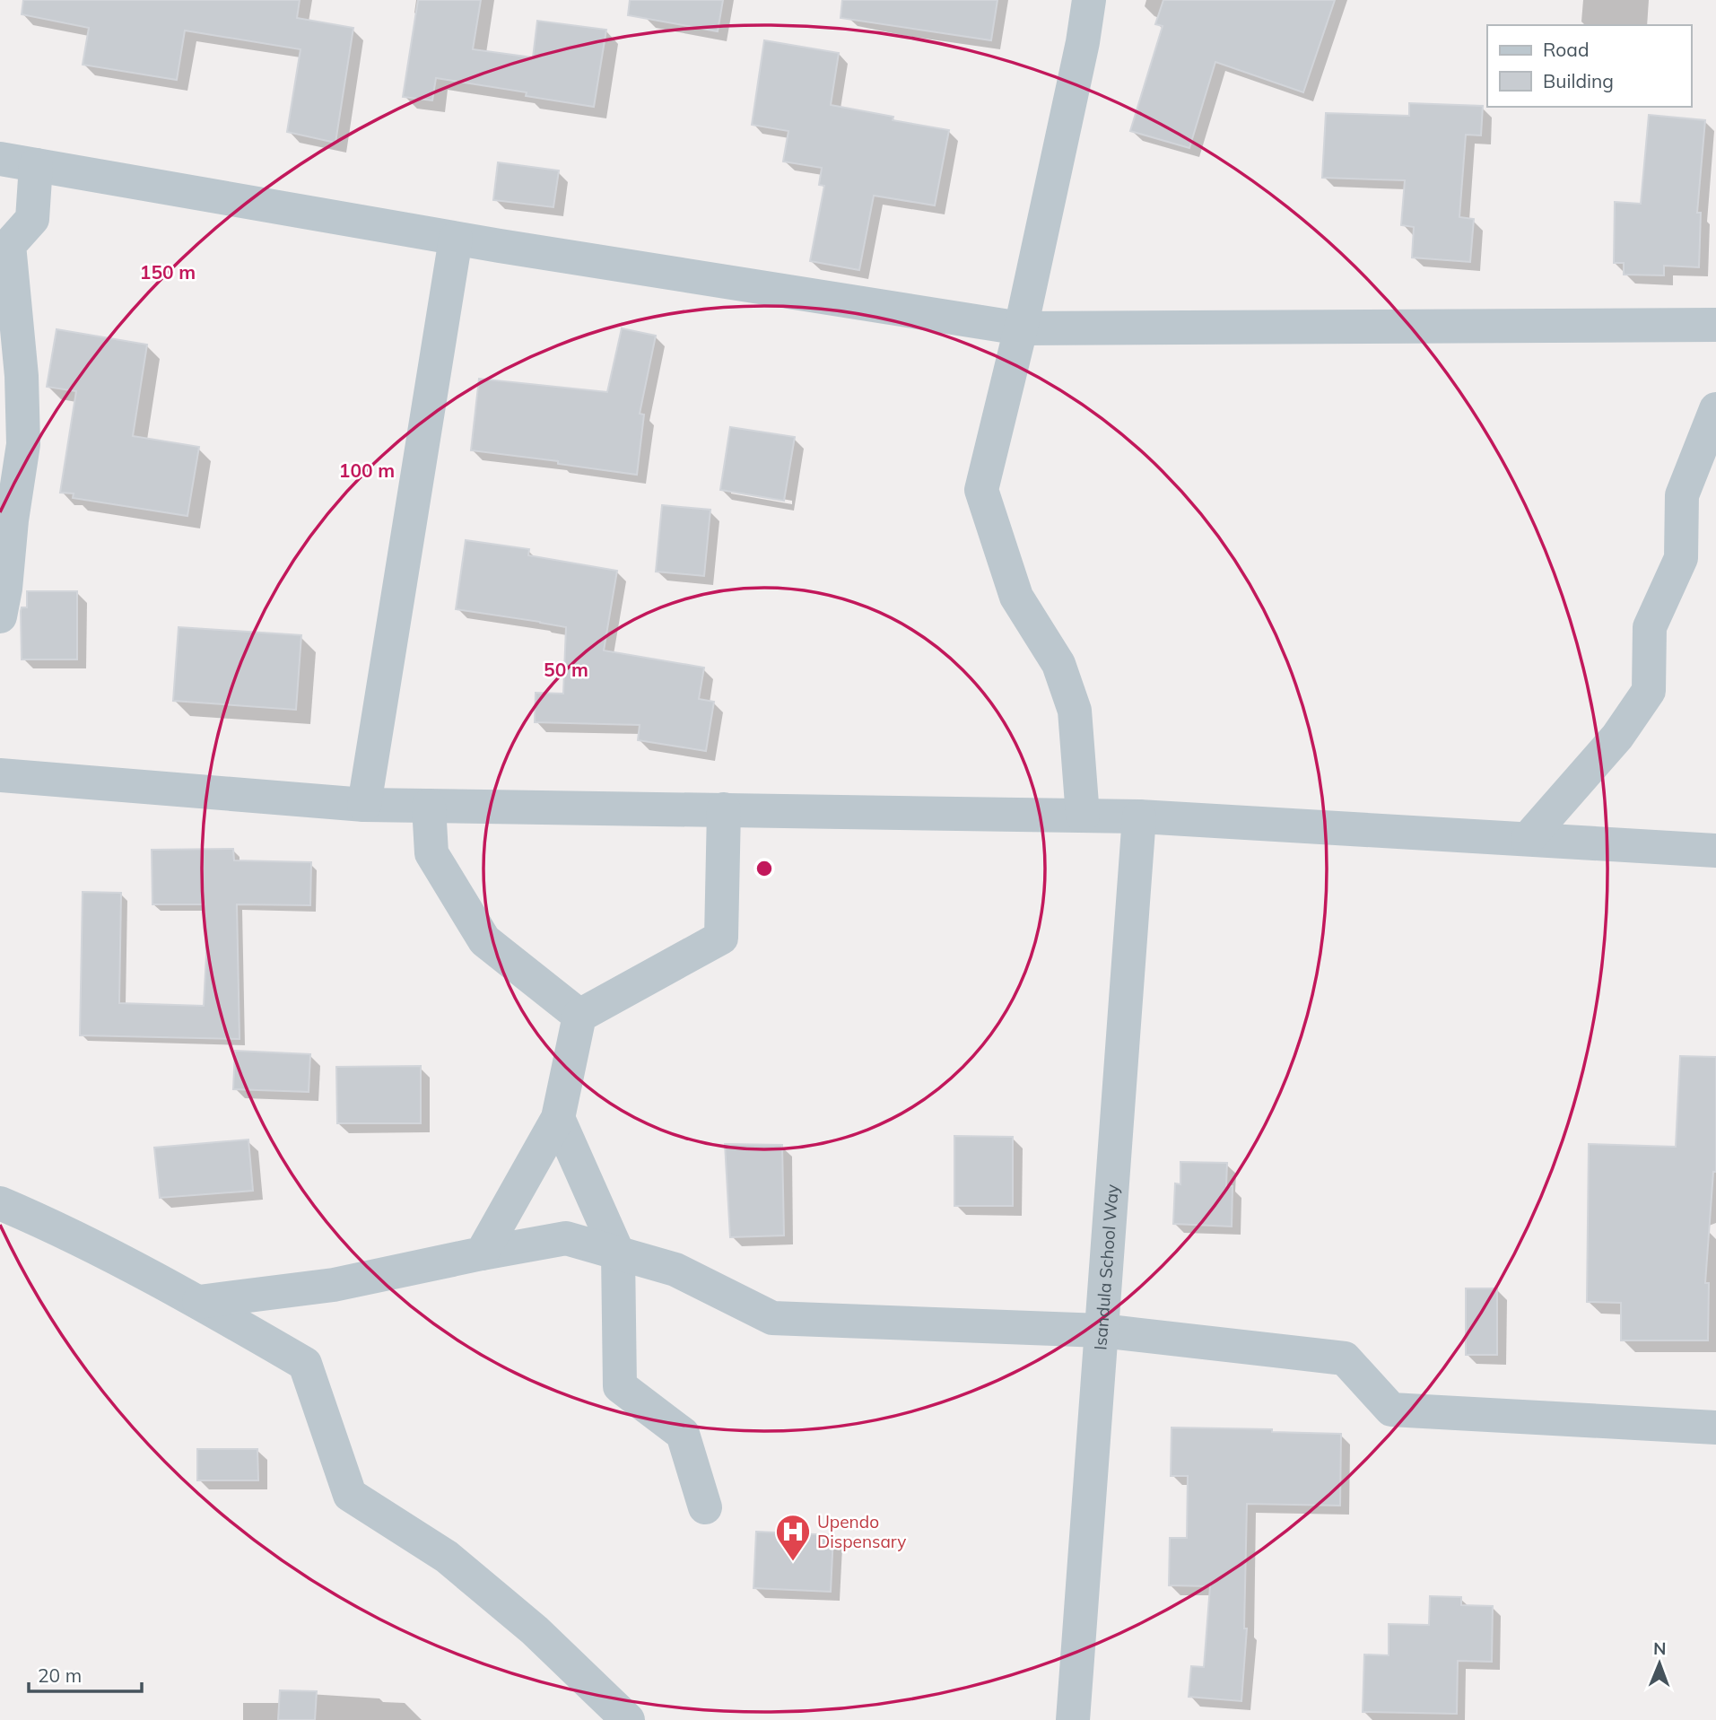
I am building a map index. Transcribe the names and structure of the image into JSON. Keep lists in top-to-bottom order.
{
  "streets": {
    "street": ["Isandula School Way"]
  },
  "places": {
    "hospital": ["Upendo Dispensary"]
  },
  "legend": ["Road", "Building"],
  "scale_bar": "20 m",
  "north": "top",
  "rings": ["150 m", "100 m", "50 m"]
}
